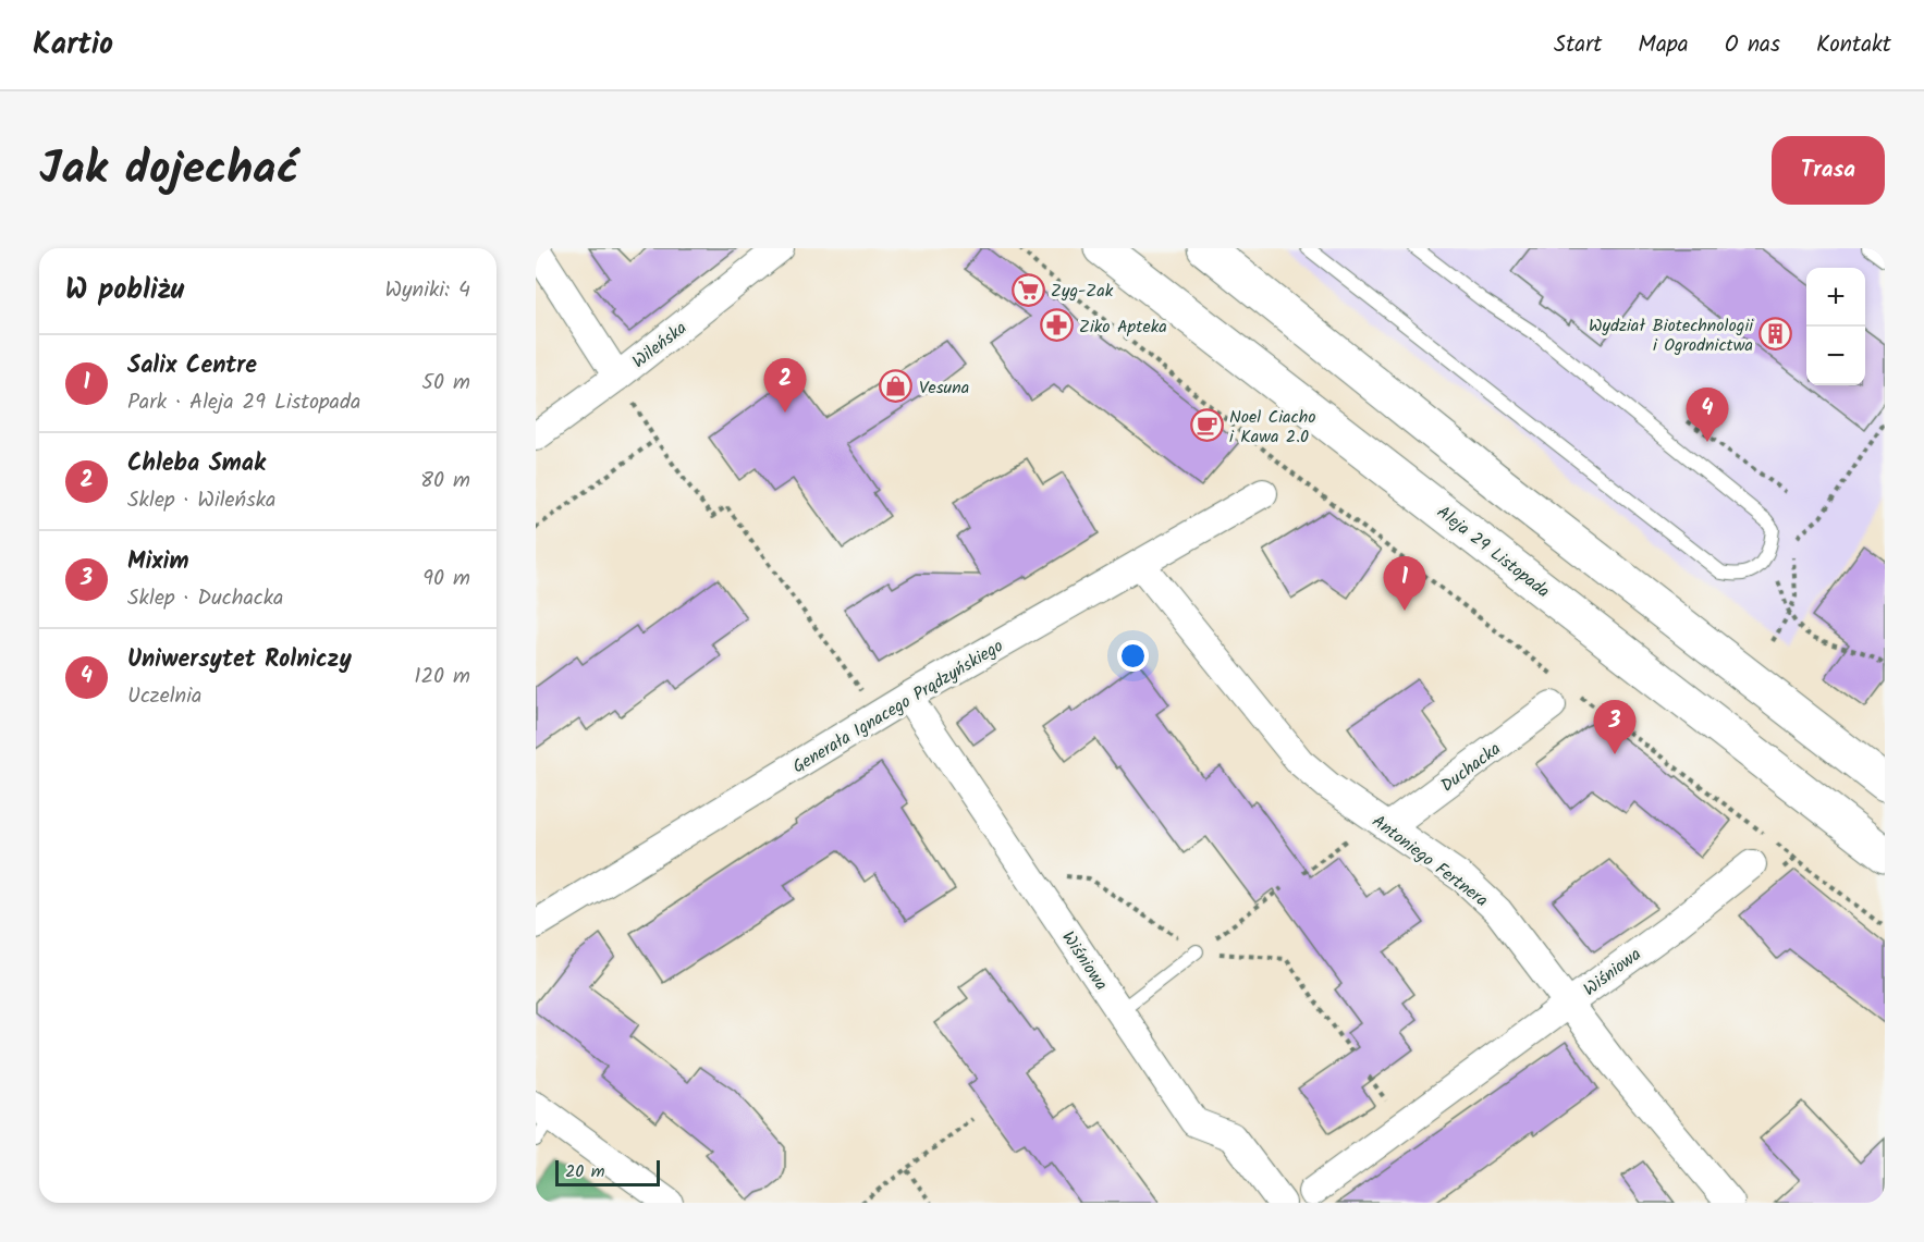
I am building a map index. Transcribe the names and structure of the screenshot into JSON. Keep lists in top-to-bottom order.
{
  "streets": {
    "main road": ["Aleja 29 Listopada"],
    "street": [
      "Wileńska",
      "Generała Ignacego Prądzyńskiego",
      "Duchacka",
      "Antoniego Fertnera",
      "Wiśniowa"
    ]
  },
  "crossings": [
    ["Generała Ignacego Prądzyńskiego", "Antoniego Fertnera"],
    ["Generała Ignacego Prądzyńskiego", "Wiśniowa"],
    ["Duchacka", "Antoniego Fertnera"],
    ["Antoniego Fertnera", "Wiśniowa"]
  ],
  "places": {
    "supermarket": ["Zyg-Zak"],
    "pharmacy": ["Ziko Apteka"],
    "building": ["Wydział Biotechnologii i Ogrodnictwa"],
    "shop": ["Vesuna"],
    "cafe": ["Noel Ciacho i Kawa 2.0"]
  },
  "scale_bar": "20 m",
  "page": {
    "header": "Kartio",
    "nav": [
      "Start",
      "Mapa",
      "O nas",
      "Kontakt"
    ],
    "title": "Jak dojechać",
    "buttons": "Trasa",
    "heading": ["W pobliżu", "Wyniki: 4"],
    "map_buttons": ["+", "−"],
    "list": [
      {
        "mark": "1",
        "name": "Salix Centre",
        "note": "Park · Aleja 29 Listopada",
        "value": "50 m"
      },
      {
        "mark": "2",
        "name": "Chleba Smak",
        "note": "Sklep · Wileńska",
        "value": "80 m"
      },
      {
        "mark": "3",
        "name": "Mixim",
        "note": "Sklep · Duchacka",
        "value": "90 m"
      },
      {
        "mark": "4",
        "name": "Uniwersytet Rolniczy",
        "note": "Uczelnia",
        "value": "120 m"
      }
    ],
    "pins": [
      "2",
      "4",
      "1",
      "3"
    ],
    "scale": "20 m"
  }
}
